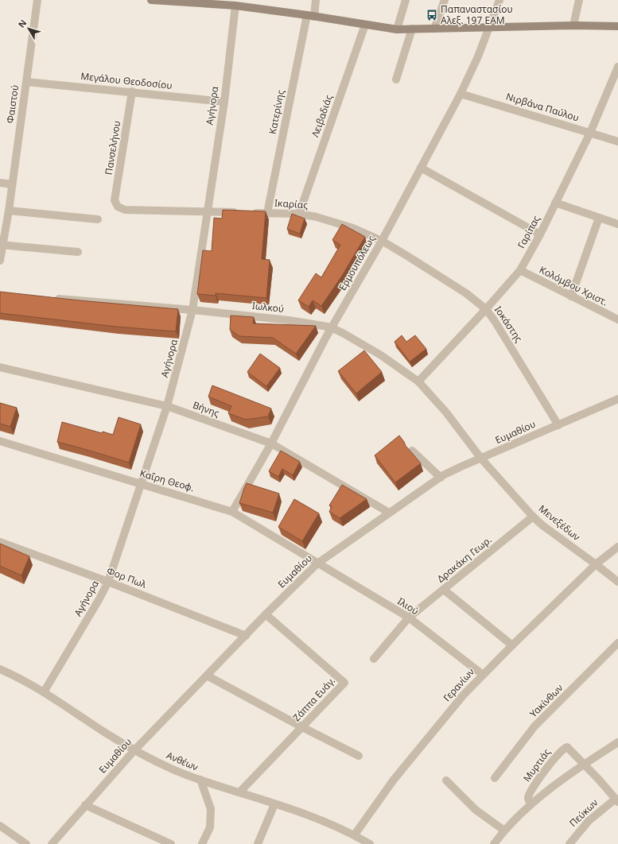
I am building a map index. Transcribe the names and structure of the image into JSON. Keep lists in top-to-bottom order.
{
  "streets": {
    "street": [
      "Μεγάλου Θεοδοσίου",
      "Φαιστού",
      "Αγήνορα",
      "Νιρβάνα Παύλου",
      "Κατερίνης",
      "Λειβαδιάς",
      "Πανσελήνου",
      "Ικαρίας",
      "Γαρίπας",
      "Ερμουπόλεως",
      "Κολόμβου Χριστ.",
      "Ιωλκού",
      "Ιοκάστης",
      "Βήνης",
      "Ευμαθίου",
      "Καΐρη Θεοφ.",
      "Μενεξέδων",
      "Δρακάκη Γεωρ.",
      "Φορ Πωλ",
      "Ιλιού",
      "Γερανίων",
      "Ζάππα Ευάγ.",
      "Υακίνθων",
      "Ανθέων",
      "Μυρτιάς",
      "Πεύκων"
    ]
  },
  "crossings": [
    ["Μεγάλου Θεοδοσίου", "Φαιστού"],
    ["Μεγάλου Θεοδοσίου", "Αγήνορα"],
    ["Μεγάλου Θεοδοσίου", "Πανσελήνου"],
    ["Αγήνορα", "Ικαρίας"],
    ["Αγήνορα", "Ιωλκού"],
    ["Αγήνορα", "Βήνης"],
    ["Αγήνορα", "Καΐρη Θεοφ."],
    ["Αγήνορα", "Φορ Πωλ"],
    ["Αγήνορα", "Ανθέων"],
    ["Νιρβάνα Παύλου", "Γαρίπας"],
    ["Νιρβάνα Παύλου", "Ερμουπόλεως"],
    ["Κατερίνης", "Ικαρίας"],
    ["Λειβαδιάς", "Ικαρίας"],
    ["Πανσελήνου", "Ικαρίας"],
    ["Ικαρίας", "Ερμουπόλεως"],
    ["Ικαρίας", "Ιοκάστης"],
    ["Γαρίπας", "Κολόμβου Χριστ."],
    ["Γαρίπας", "Ιωλκού"],
    ["Γαρίπας", "Ιοκάστης"],
    ["Ερμουπόλεως", "Ιωλκού"],
    ["Ερμουπόλεως", "Ιοκάστης"],
    ["Ερμουπόλεως", "Βήνης"],
    ["Ερμουπόλεως", "Καΐρη Θεοφ."],
    ["Ιωλκού", "Ευμαθίου"],
    ["Ιωλκού", "Μενεξέδων"],
    ["Ιοκάστης", "Ευμαθίου"],
    ["Βήνης", "Ευμαθίου"],
    ["Ευμαθίου", "Καΐρη Θεοφ."],
    ["Ευμαθίου", "Μενεξέδων"],
    ["Ευμαθίου", "Φορ Πωλ"],
    ["Ευμαθίου", "Ιλιού"],
    ["Ευμαθίου", "Ζάππα Ευάγ."],
    ["Ευμαθίου", "Ανθέων"],
    ["Καΐρη Θεοφ.", "Ιλιού"],
    ["Μενεξέδων", "Δρακάκη Γεωρ."],
    ["Μενεξέδων", "Γερανίων"],
    ["Δρακάκη Γεωρ.", "Ιλιού"],
    ["Ιλιού", "Γερανίων"],
    ["Γερανίων", "Ανθέων"],
    ["Ζάππα Ευάγ.", "Ανθέων"]
  ],
  "places": {
    "bus stop": ["Παπαναστασίου Αλεξ. 197 ΕΑΜ"]
  },
  "north": "top left"
}
